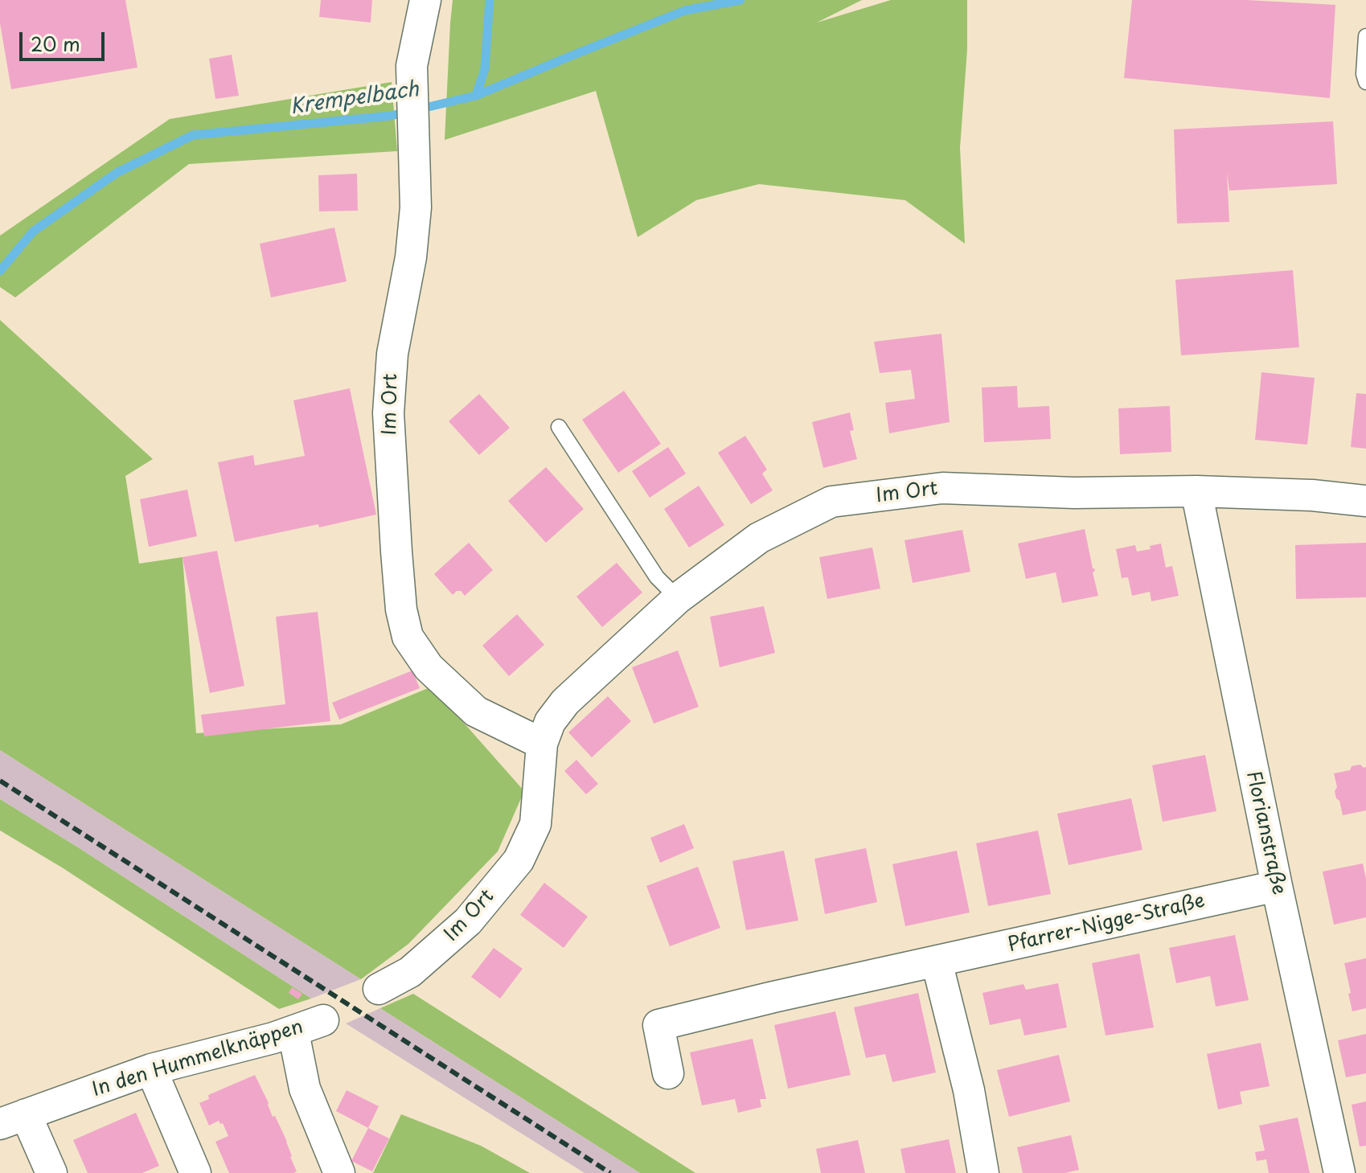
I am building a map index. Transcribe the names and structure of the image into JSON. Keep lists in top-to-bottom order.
{
  "streets": {
    "street": [
      "Im Ort",
      "Florianstraße",
      "Pfarrer-Nigge-Straße",
      "In den Hummelknäppen"
    ]
  },
  "crossings": [
    ["Im Ort", "Florianstraße"],
    ["Florianstraße", "Pfarrer-Nigge-Straße"]
  ],
  "water": ["Krempelbach"],
  "scale_bar": "20 m"
}
